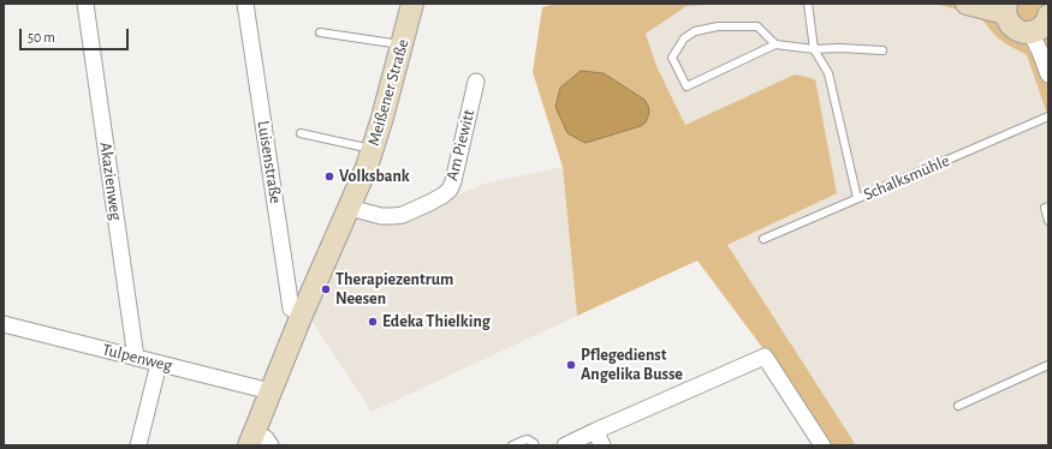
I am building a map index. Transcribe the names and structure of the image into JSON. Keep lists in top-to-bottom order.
{
  "streets": {
    "street": [
      "Meißener Straße",
      "Am Piewitt",
      "Luisenstraße",
      "Akazienweg",
      "Tulpenweg"
    ],
    "lane": ["Schalksmühle"]
  },
  "crossings": [
    ["Meißener Straße", "Am Piewitt"],
    ["Meißener Straße", "Luisenstraße"],
    ["Meißener Straße", "Tulpenweg"],
    ["Akazienweg", "Tulpenweg"]
  ],
  "places": [
    "Volksbank",
    "Therapiezentrum Neesen",
    "Edeka Thielking",
    "Pflegedienst Angelika Busse"
  ],
  "scale_bar": "50 m"
}
